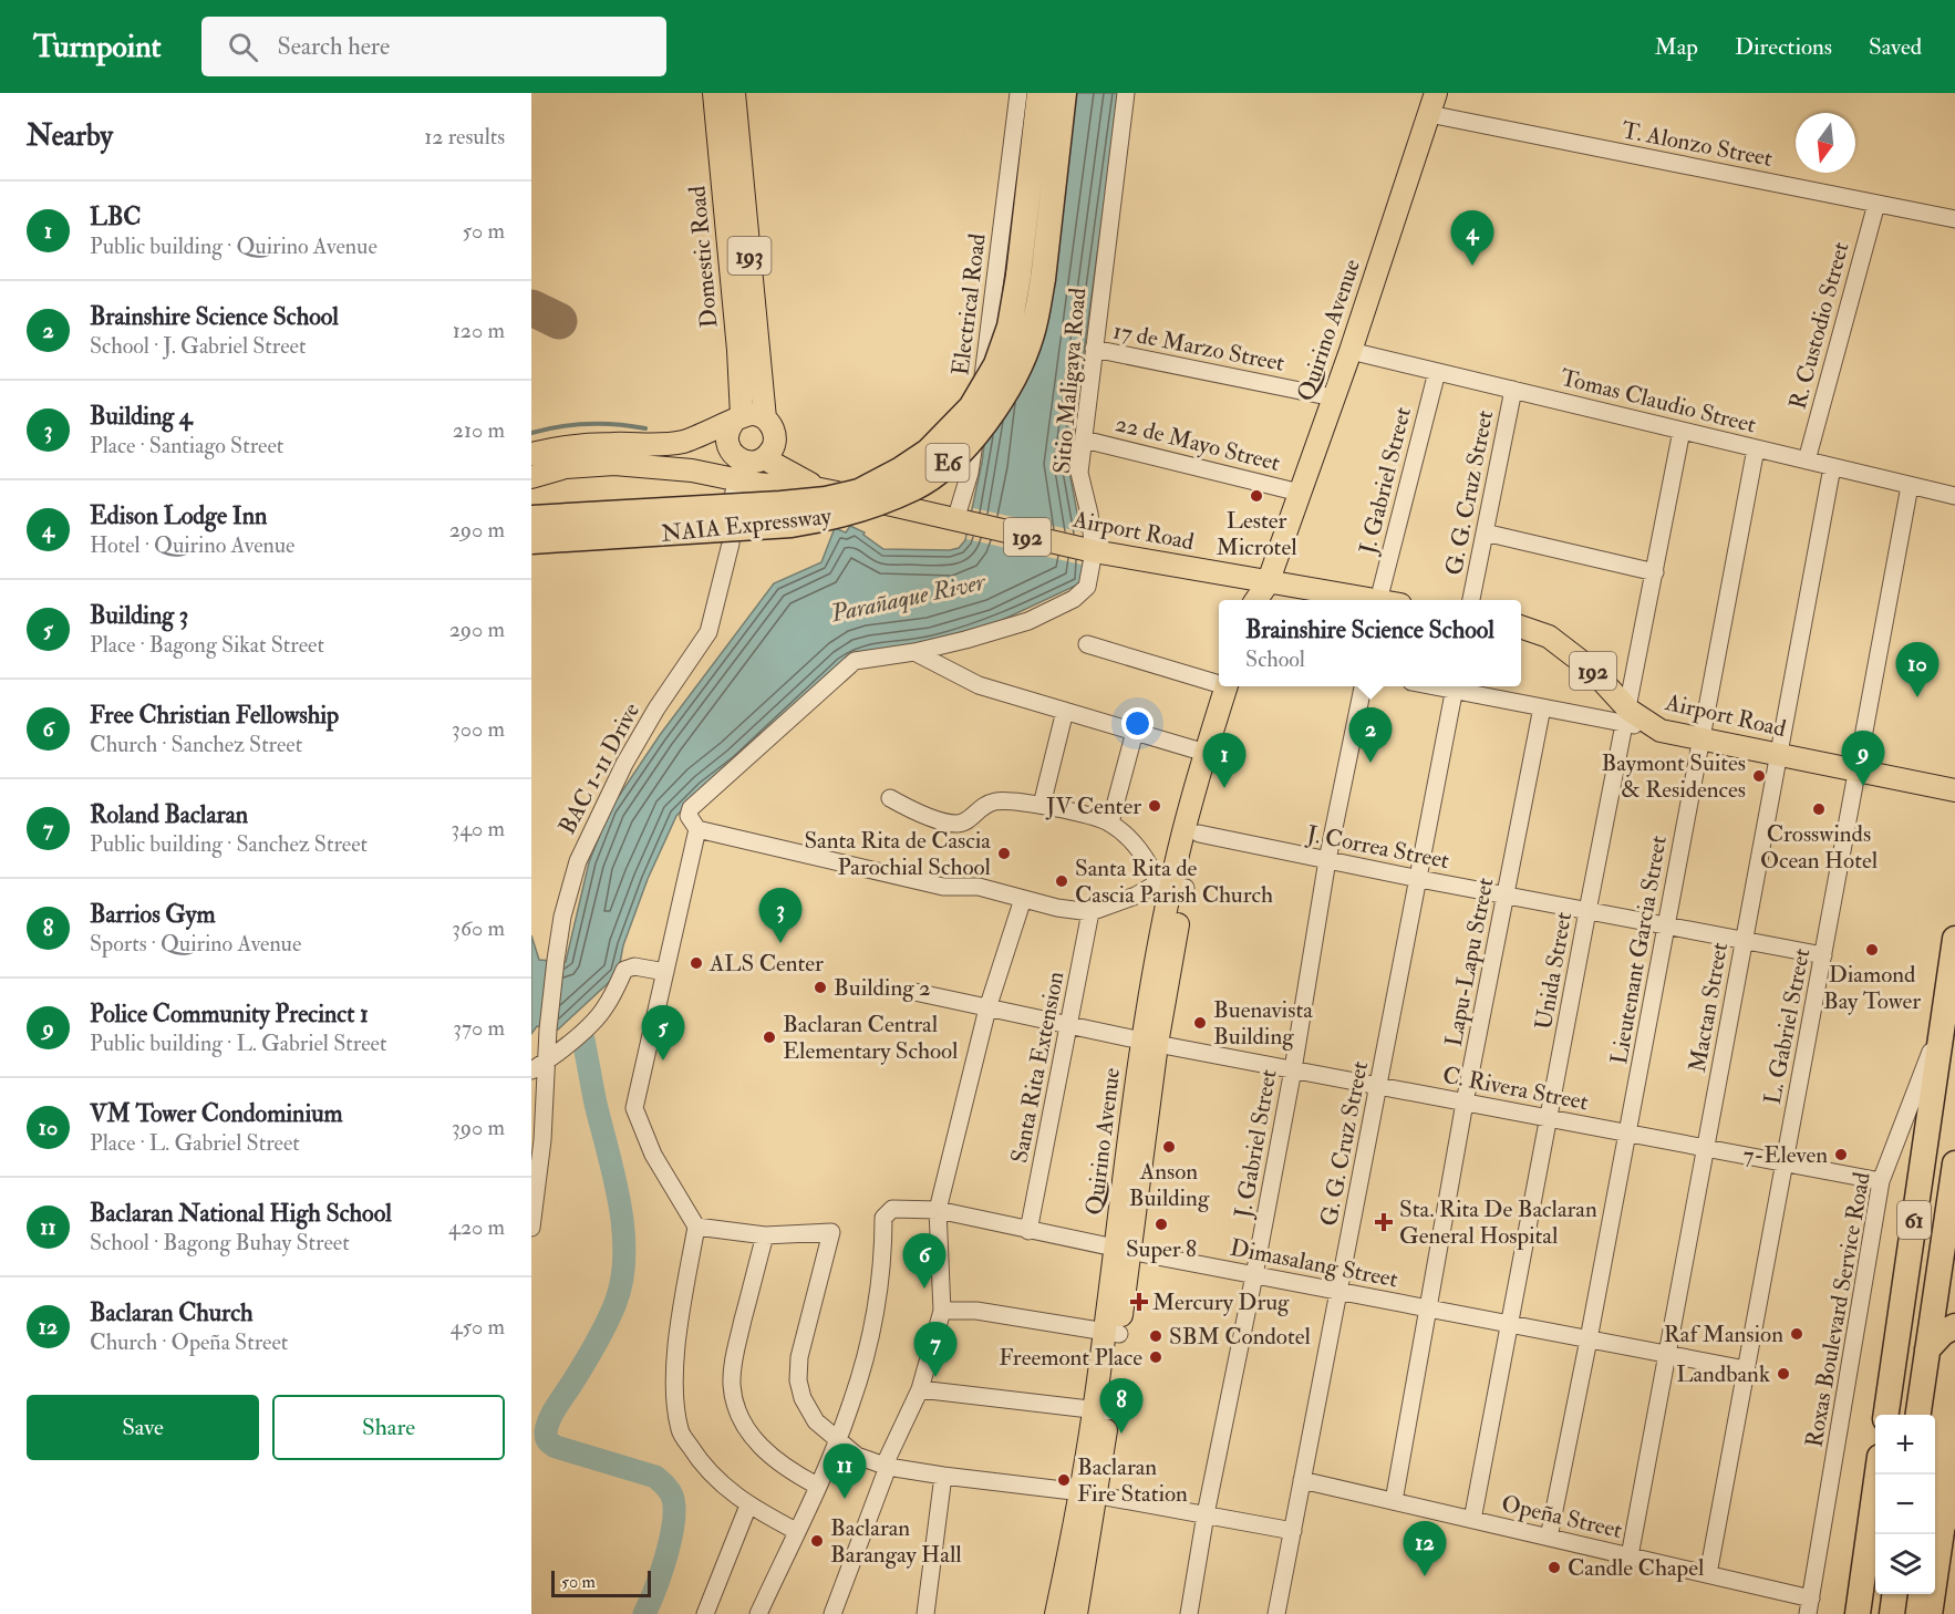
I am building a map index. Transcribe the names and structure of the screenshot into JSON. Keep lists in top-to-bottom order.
{
  "streets": {
    "highway": ["E6", "NAIA Expressway", "61"],
    "main road": [
      "193",
      "Domestic Road",
      "Quirino Avenue",
      "Airport Road",
      "192"
    ],
    "street": [
      "T. Alonzo Street",
      "Electrical Road",
      "R. Custodio Street",
      "17 de Marzo Street",
      "Sitio Maligaya Road",
      "Tomas Claudio Street",
      "22 de Mayo Street",
      "J. Gabriel Street",
      "G. G. Cruz Street",
      "BAC 1-11 Drive",
      "J. Correa Street",
      "Lieutenant Garcia Street",
      "Lapu-Lapu Street",
      "Unida Street",
      "Mactan Street",
      "L. Gabriel Street",
      "Santa Rita Extension",
      "C. Rivera Street",
      "Dimasalang Street",
      "Roxas Boulevard Service Road",
      "Opeña Street"
    ]
  },
  "crossings": [
    ["T. Alonzo Street", "R. Custodio Street"],
    ["T. Alonzo Street", "Quirino Avenue"],
    ["Domestic Road", "Airport Road"],
    ["Domestic Road", "BAC 1-11 Drive"],
    ["Electrical Road", "Airport Road"],
    ["R. Custodio Street", "Tomas Claudio Street"],
    ["Quirino Avenue", "17 de Marzo Street"],
    ["Quirino Avenue", "Tomas Claudio Street"],
    ["Quirino Avenue", "22 de Mayo Street"],
    ["Quirino Avenue", "Airport Road"],
    ["Quirino Avenue", "J. Correa Street"],
    ["Quirino Avenue", "C. Rivera Street"],
    ["Quirino Avenue", "Dimasalang Street"],
    ["17 de Marzo Street", "Sitio Maligaya Road"],
    ["Sitio Maligaya Road", "22 de Mayo Street"],
    ["Sitio Maligaya Road", "Airport Road"],
    ["Tomas Claudio Street", "J. Gabriel Street"],
    ["Tomas Claudio Street", "G. G. Cruz Street"],
    ["Tomas Claudio Street", "Lieutenant Garcia Street"],
    ["Tomas Claudio Street", "Unida Street"],
    ["Tomas Claudio Street", "Mactan Street"],
    ["Tomas Claudio Street", "L. Gabriel Street"],
    ["J. Gabriel Street", "J. Correa Street"],
    ["J. Gabriel Street", "C. Rivera Street"],
    ["J. Gabriel Street", "Dimasalang Street"],
    ["G. G. Cruz Street", "J. Correa Street"],
    ["G. G. Cruz Street", "C. Rivera Street"],
    ["G. G. Cruz Street", "Dimasalang Street"],
    ["G. G. Cruz Street", "Opeña Street"],
    ["Airport Road", "BAC 1-11 Drive"],
    ["Airport Road", "Lieutenant Garcia Street"],
    ["Airport Road", "Unida Street"],
    ["Airport Road", "Mactan Street"],
    ["Airport Road", "L. Gabriel Street"],
    ["J. Correa Street", "Lieutenant Garcia Street"],
    ["J. Correa Street", "Lapu-Lapu Street"],
    ["J. Correa Street", "Unida Street"],
    ["J. Correa Street", "Mactan Street"],
    ["J. Correa Street", "L. Gabriel Street"],
    ["Lieutenant Garcia Street", "C. Rivera Street"],
    ["Lieutenant Garcia Street", "Dimasalang Street"],
    ["Lieutenant Garcia Street", "Opeña Street"],
    ["Lapu-Lapu Street", "C. Rivera Street"],
    ["Lapu-Lapu Street", "Dimasalang Street"],
    ["Lapu-Lapu Street", "Opeña Street"],
    ["Unida Street", "C. Rivera Street"],
    ["Unida Street", "Dimasalang Street"],
    ["Unida Street", "Opeña Street"],
    ["Mactan Street", "C. Rivera Street"],
    ["Mactan Street", "Dimasalang Street"],
    ["Mactan Street", "Opeña Street"],
    ["L. Gabriel Street", "C. Rivera Street"],
    ["L. Gabriel Street", "Dimasalang Street"],
    ["L. Gabriel Street", "Opeña Street"],
    ["Santa Rita Extension", "C. Rivera Street"],
    ["Santa Rita Extension", "Dimasalang Street"],
    ["C. Rivera Street", "Roxas Boulevard Service Road"],
    ["61", "Roxas Boulevard Service Road"],
    ["Roxas Boulevard Service Road", "Opeña Street"]
  ],
  "water": ["Parañaque River"],
  "places": {
    "other": [
      "Lester Microtel",
      "Baymont Suites & Residences",
      "JV Center",
      "Crosswinds Ocean Hotel",
      "Santa Rita de Cascia Parochial School",
      "Santa Rita de Cascia Parish Church",
      "Diamond Bay Tower",
      "ALS Center",
      "Building 2",
      "Buenavista Building",
      "Baclaran Central Elementary School",
      "Anson Building",
      "7-Eleven",
      "Super 8",
      "Raf Mansion",
      "SBM Condotel",
      "Freemont Place",
      "Landbank",
      "Baclaran Fire Station",
      "Baclaran Barangay Hall",
      "Candle Chapel"
    ],
    "health": ["Sta. Rita De Baclaran General Hospital", "Mercury Drug"]
  },
  "scale_bar": "50 m",
  "north": "bottom",
  "page": {
    "header": "Turnpoint",
    "search": "Search here",
    "nav": ["Map", "Directions", "Saved"],
    "heading": ["Nearby", "12 results"],
    "list": [
      {
        "mark": "1",
        "name": "LBC",
        "note": "Public building · Quirino Avenue",
        "value": "50 m"
      },
      {
        "mark": "2",
        "name": "Brainshire Science School",
        "note": "School · J. Gabriel Street",
        "value": "120 m"
      },
      {
        "mark": "3",
        "name": "Building 4",
        "note": "Place · Santiago Street",
        "value": "210 m"
      },
      {
        "mark": "4",
        "name": "Edison Lodge Inn",
        "note": "Hotel · Quirino Avenue",
        "value": "290 m"
      },
      {
        "mark": "5",
        "name": "Building 3",
        "note": "Place · Bagong Sikat Street",
        "value": "290 m"
      },
      {
        "mark": "6",
        "name": "Free Christian Fellowship",
        "note": "Church · Sanchez Street",
        "value": "300 m"
      },
      {
        "mark": "7",
        "name": "Roland Baclaran",
        "note": "Public building · Sanchez Street",
        "value": "340 m"
      },
      {
        "mark": "8",
        "name": "Barrios Gym",
        "note": "Sports · Quirino Avenue",
        "value": "360 m"
      },
      {
        "mark": "9",
        "name": "Police Community Precinct 1",
        "note": "Public building · L. Gabriel Street",
        "value": "370 m"
      },
      {
        "mark": "10",
        "name": "VM Tower Condominium",
        "note": "Place · L. Gabriel Street",
        "value": "390 m"
      },
      {
        "mark": "11",
        "name": "Baclaran National High School",
        "note": "School · Bagong Buhay Street",
        "value": "420 m"
      },
      {
        "mark": "12",
        "name": "Baclaran Church",
        "note": "Church · Opeña Street",
        "value": "450 m"
      }
    ],
    "pins": [
      "4",
      "10",
      "2",
      "9",
      "1",
      "3",
      "5",
      "6",
      "7",
      "8",
      "11",
      "12"
    ],
    "popup": ["Brainshire Science School", "School"],
    "buttons": ["Save", "Share"],
    "map_buttons": ["+", "−"],
    "scale": "50 m"
  }
}
